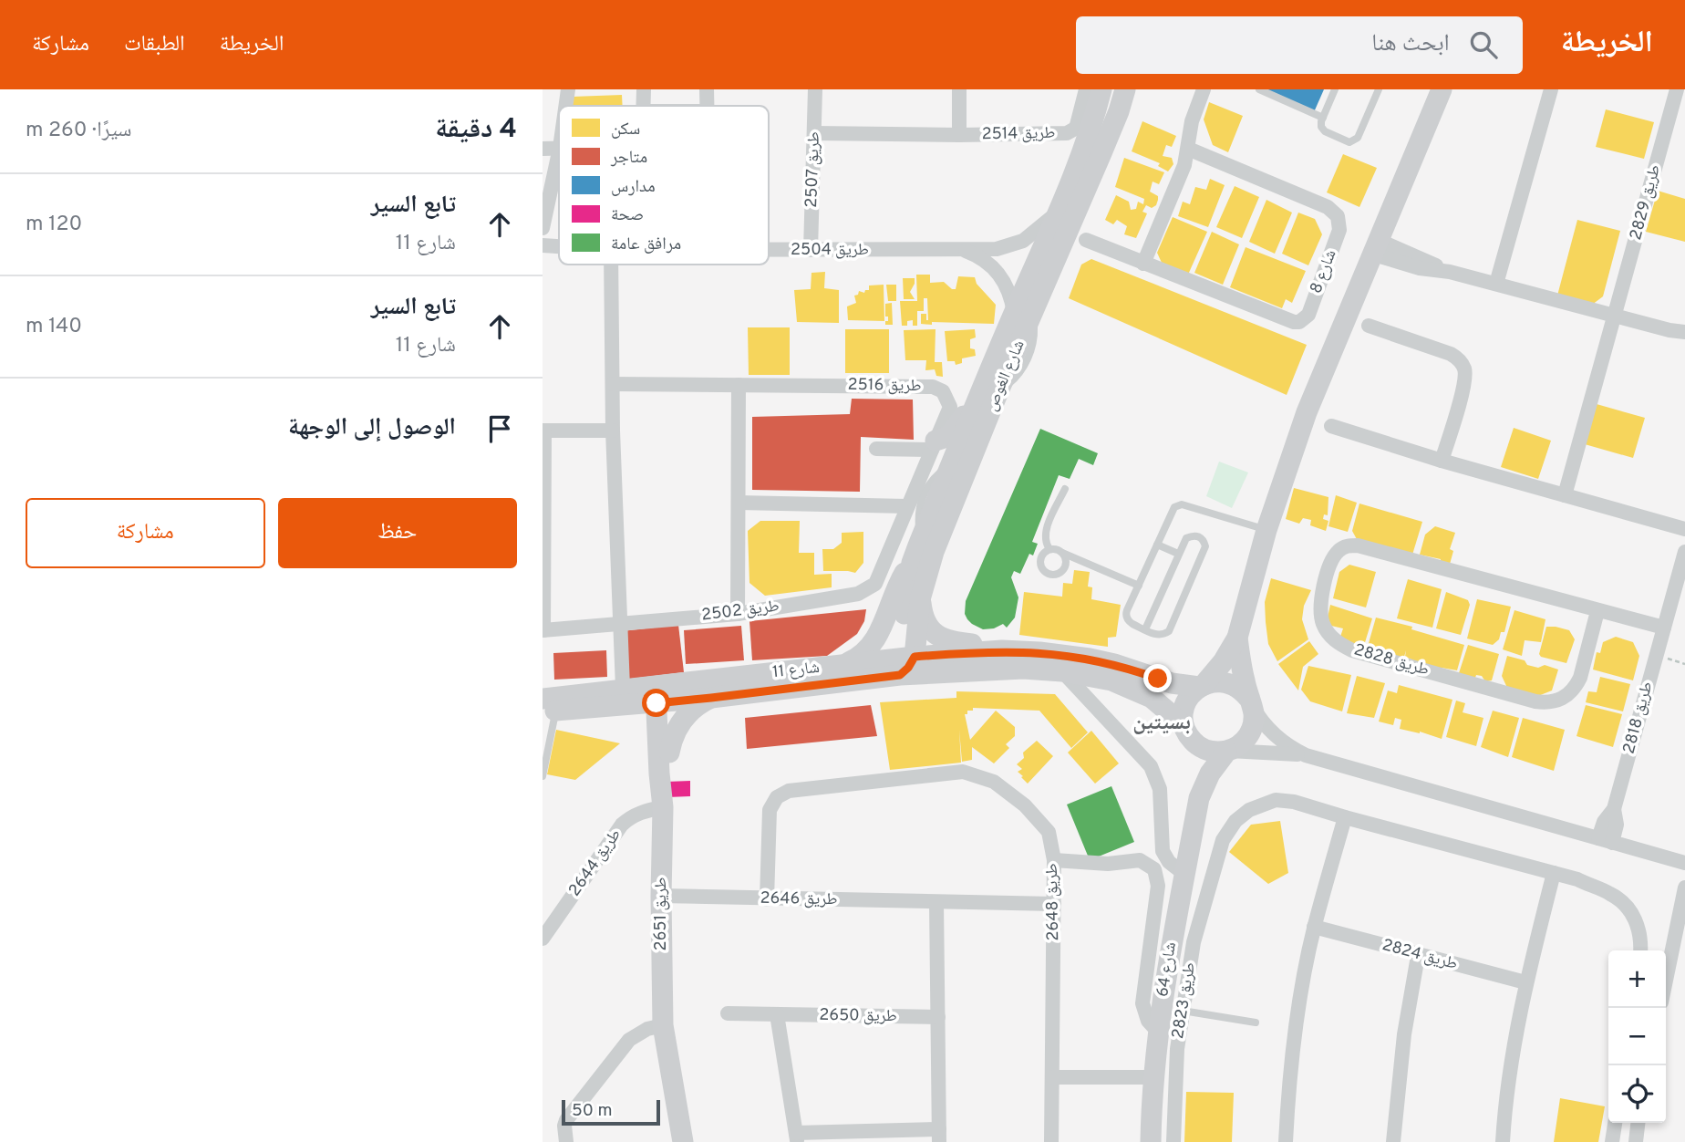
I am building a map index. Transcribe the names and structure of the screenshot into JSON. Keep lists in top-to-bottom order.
{
  "streets": {
    "street": [
      "طريق 2514",
      "طريق 2507",
      "طريق 2829",
      "طريق 2504",
      "شارع 8",
      "شارع الغوص",
      "طريق 2516",
      "طريق 2502",
      "طريق 2828",
      "شارع 11",
      "طريق 2818",
      "طريق 2644",
      "طريق 2646",
      "طريق 2648",
      "طريق 2651",
      "طريق 2824",
      "شارع 64",
      "طريق 2823",
      "طريق 2650"
    ]
  },
  "crossings": [
    ["طريق 2514", "طريق 2507"],
    ["طريق 2507", "طريق 2504"],
    ["طريق 2504", "شارع الغوص"],
    ["شارع الغوص", "شارع 11"],
    ["طريق 2516", "طريق 2502"],
    ["طريق 2828", "طريق 2818"],
    ["شارع 11", "طريق 2651"],
    ["شارع 11", "شارع 64"],
    ["طريق 2644", "طريق 2651"],
    ["طريق 2646", "طريق 2648"],
    ["طريق 2646", "طريق 2651"]
  ],
  "districts": ["بسيتين"],
  "legend": [
    "سكن",
    "متاجر",
    "مدارس",
    "صحة",
    "مرافق عامة"
  ],
  "scale_bar": "50 m",
  "page": {
    "header": "الخريطة",
    "search": "ابحث هنا",
    "nav": ["الخريطة", "الطبقات", "مشاركة"],
    "heading": ["4 دقيقة", "سيرًا · 260 m"],
    "list": [
      ["تابع السير", "شارع 11", "120 m"],
      ["تابع السير", "شارع 11", "140 m"],
      "الوصول إلى الوجهة"
    ],
    "buttons": ["حفظ", "مشاركة"],
    "map_buttons": ["+", "−"],
    "scale": "50 m"
  }
}
